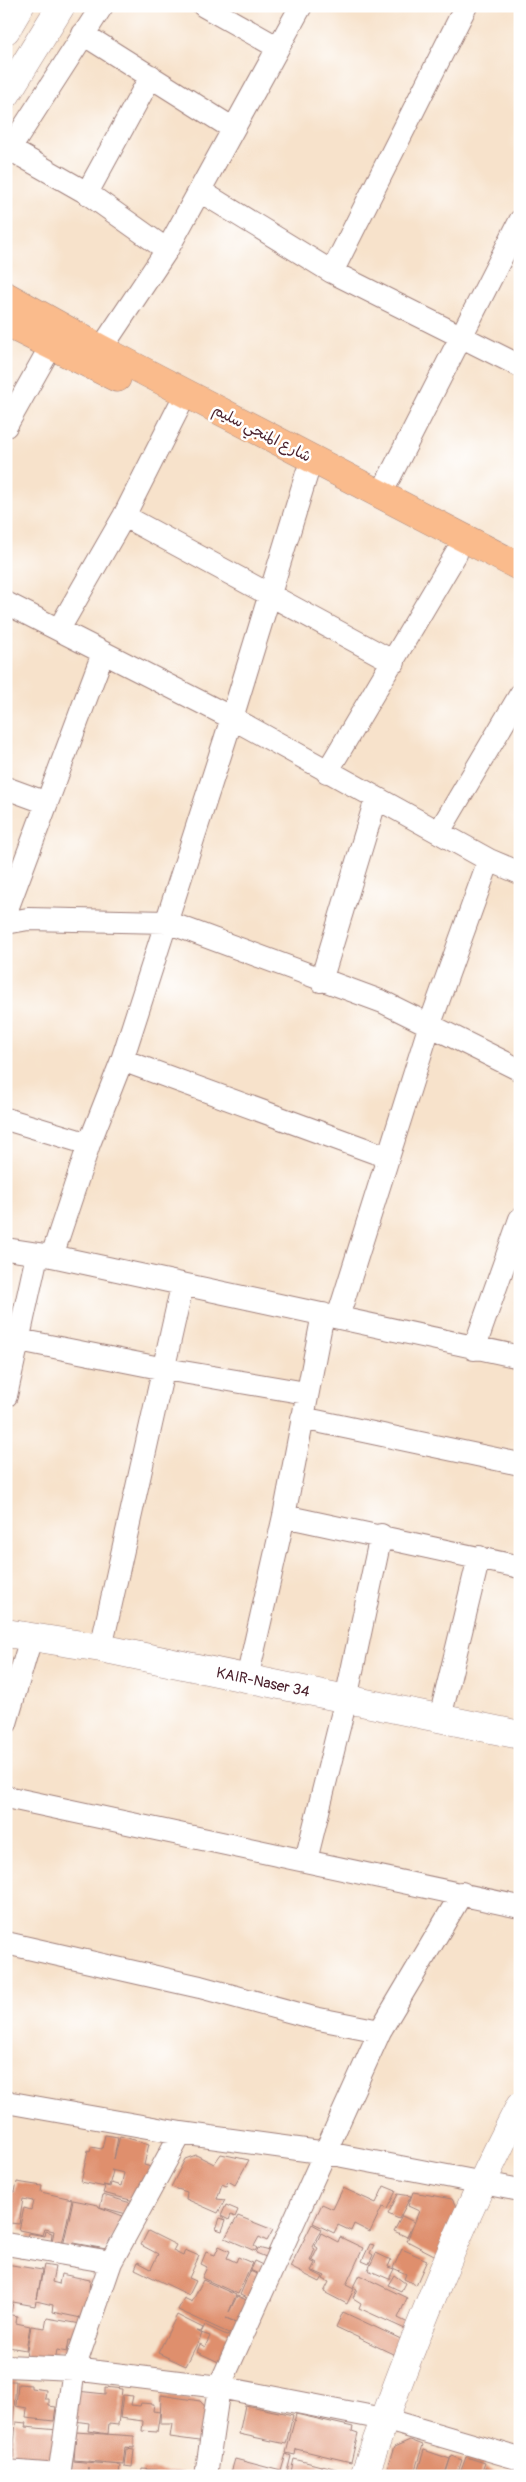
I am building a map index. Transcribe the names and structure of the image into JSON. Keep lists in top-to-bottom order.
{
  "streets": {
    "main road": ["شارع المنجي سليم"],
    "street": ["KAIR-Naser 34"]
  }
}
